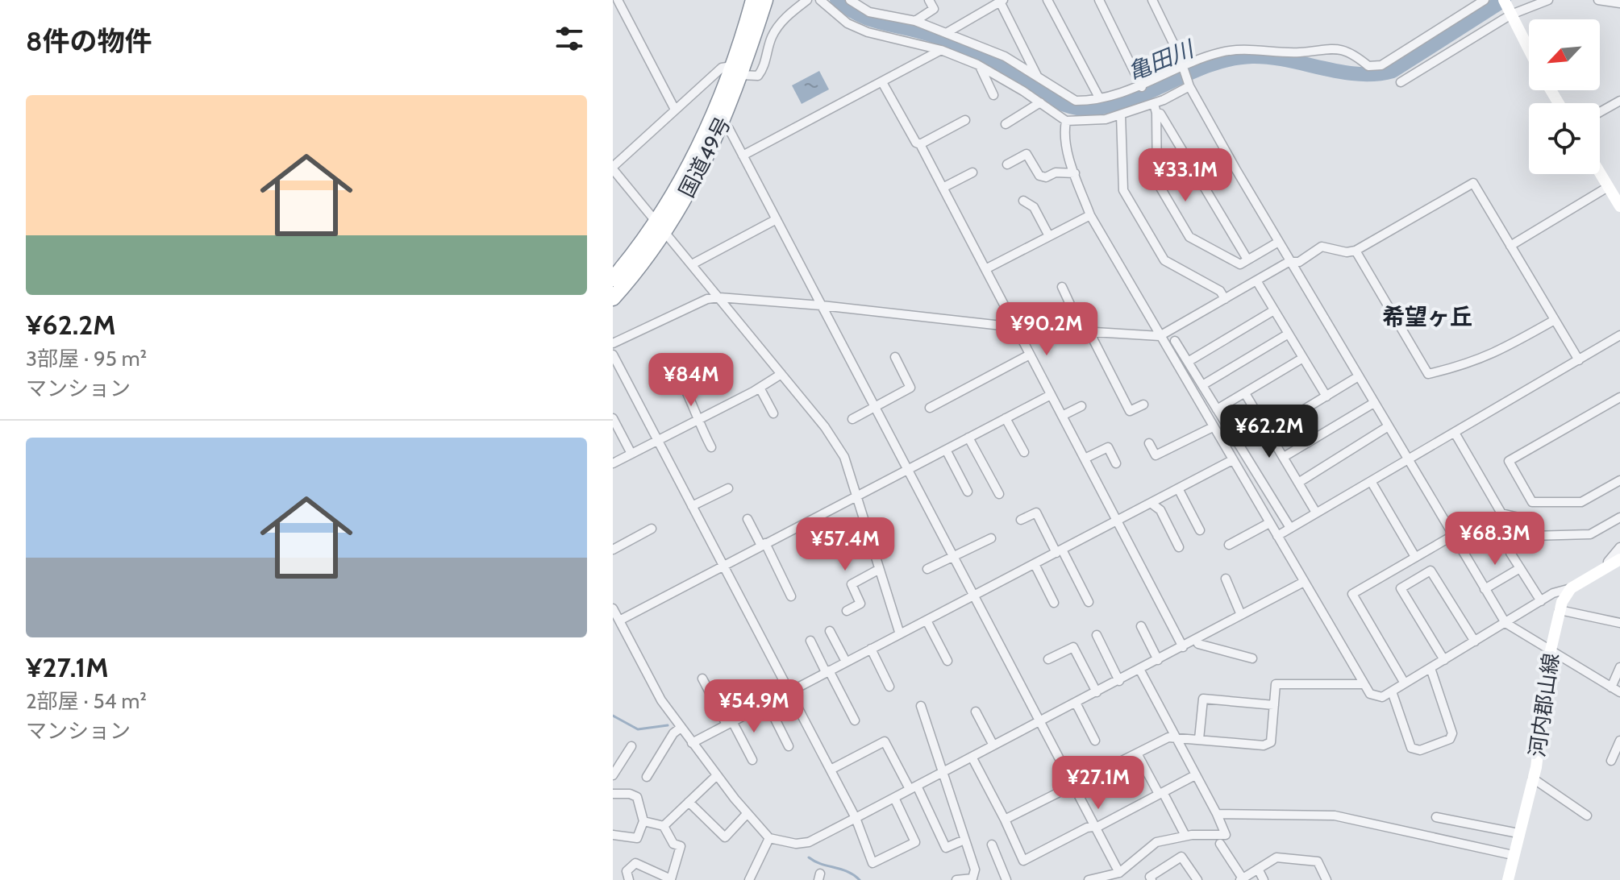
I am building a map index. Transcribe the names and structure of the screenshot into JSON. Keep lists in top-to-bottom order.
{
  "streets": {
    "highway": ["国道49号"],
    "main road": ["河内郡山線"]
  },
  "districts": ["希望ヶ丘"],
  "water": ["亀田川"],
  "north": "bottom left",
  "page": {
    "heading": "8件の物件",
    "list": [
      {
        "name": "¥62.2M",
        "note": "3部屋 · 95 m² · マンション"
      },
      {
        "name": "¥27.1M",
        "note": "2部屋 · 54 m² · マンション"
      }
    ],
    "price": [
      "¥33.1M",
      "¥90.2M",
      "¥84M",
      "¥62.2M",
      "¥68.3M",
      "¥57.4M",
      "¥54.9M",
      "¥27.1M"
    ]
  }
}
